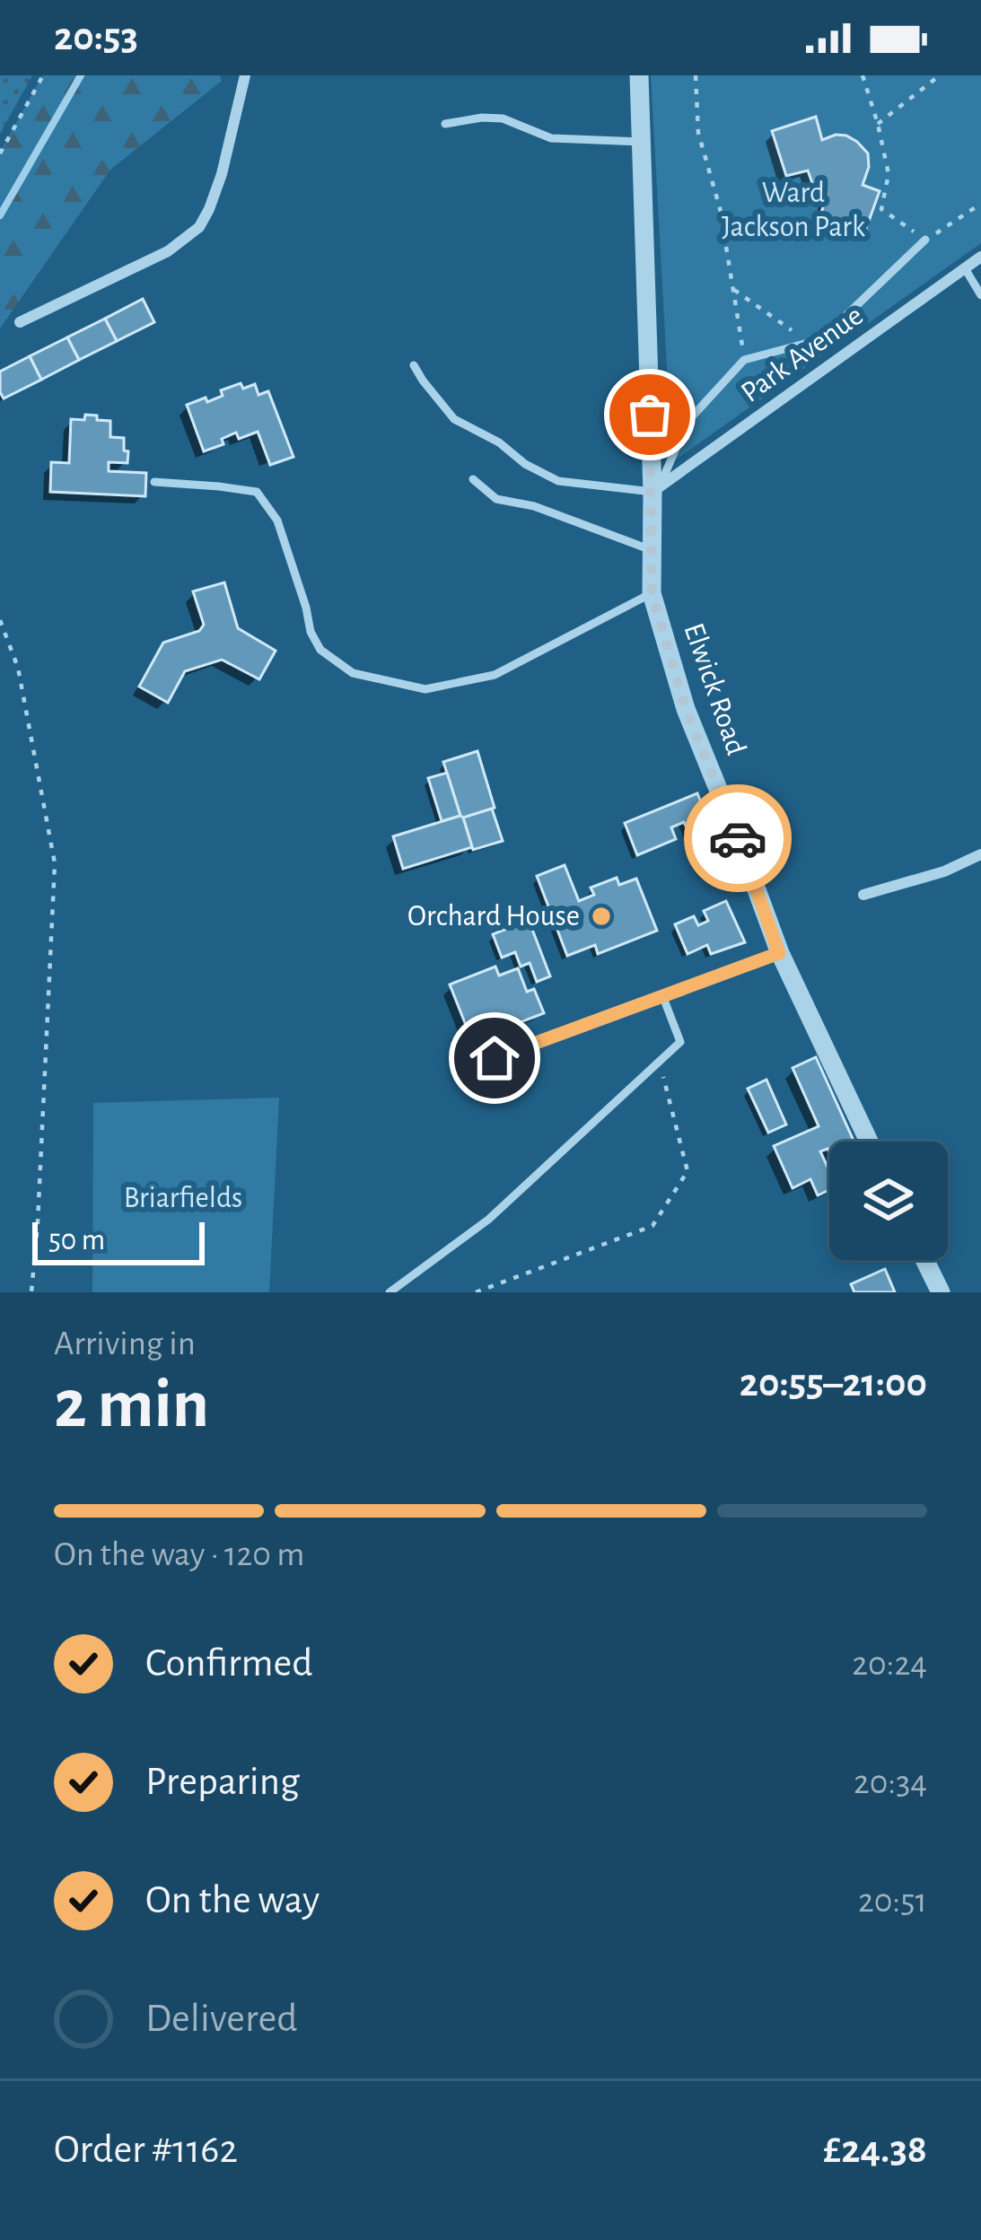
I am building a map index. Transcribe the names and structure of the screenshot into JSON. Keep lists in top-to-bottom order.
{
  "streets": {
    "street": ["Park Avenue", "Elwick Road"]
  },
  "crossings": [
    ["Park Avenue", "Elwick Road"]
  ],
  "parks": ["Ward Jackson Park", "Briarfields"],
  "places": ["Orchard House"],
  "scale_bar": "50 m",
  "page": {
    "status": "20:53",
    "scale": "50 m",
    "heading": ["2 min", "Arriving in", "20:55–21:00"],
    "panel": ["Order #1162", "£24.38"],
    "bar": "On the way · 120 m",
    "list": [
      ["Confirmed", "20:24"],
      ["Preparing", "20:34"],
      ["On the way", "20:51"],
      "Delivered"
    ]
  }
}
